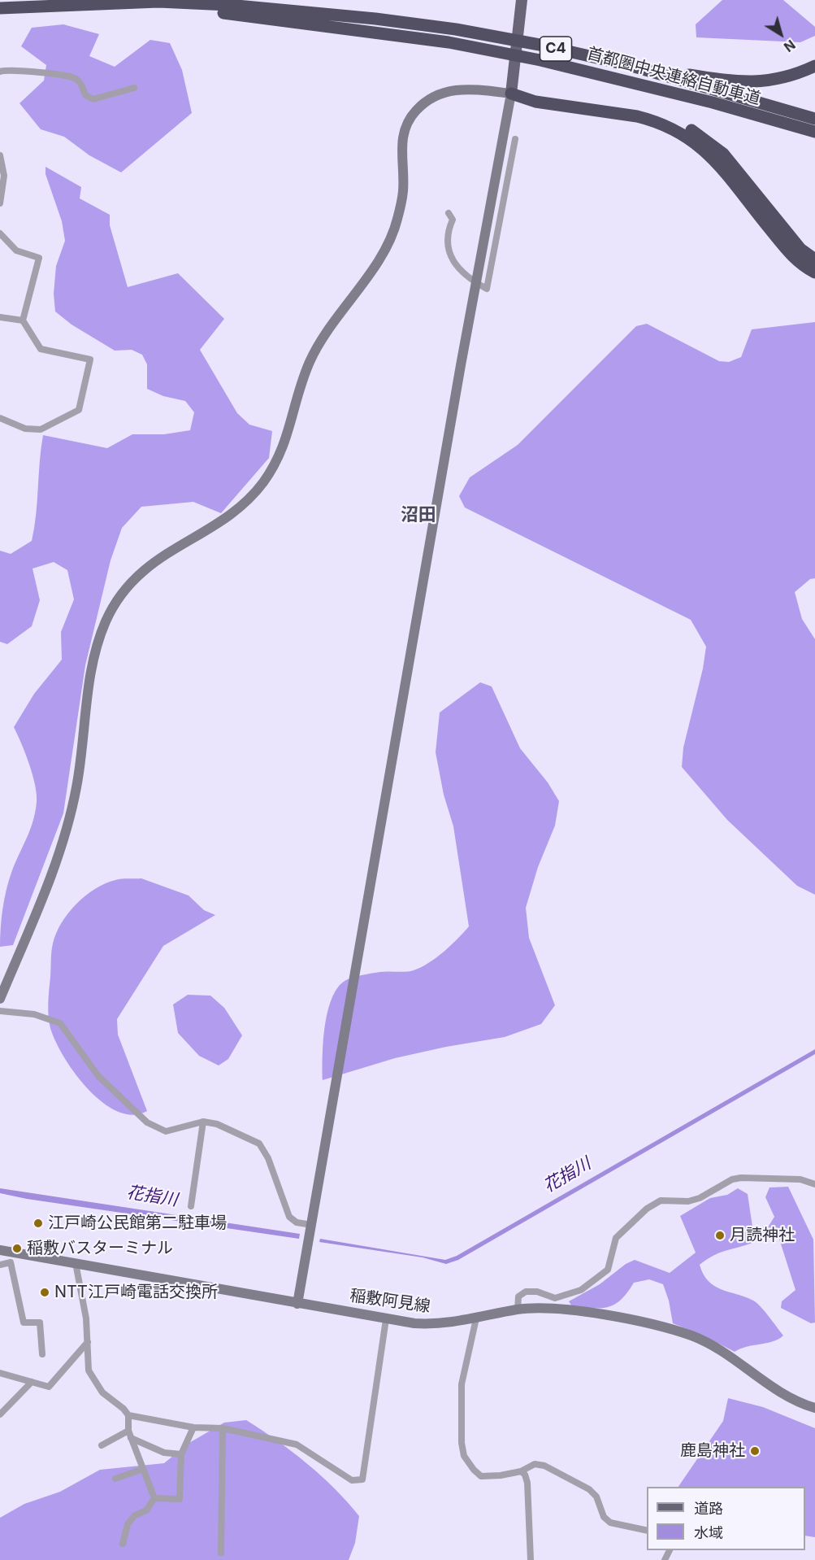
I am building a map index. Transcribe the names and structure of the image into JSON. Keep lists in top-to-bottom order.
{
  "streets": {
    "highway": ["C4", "首都圏中央連絡自動車道"],
    "street": ["稲敷阿見線"]
  },
  "districts": ["沼田"],
  "water": ["花指川"],
  "places": [
    "江戸崎公民館第二駐車場",
    "月読神社",
    "稲敷バスターミナル",
    "NTT江戸崎電話交換所",
    "鹿島神社"
  ],
  "legend": ["道路", "水域"],
  "north": "bottom right"
}
